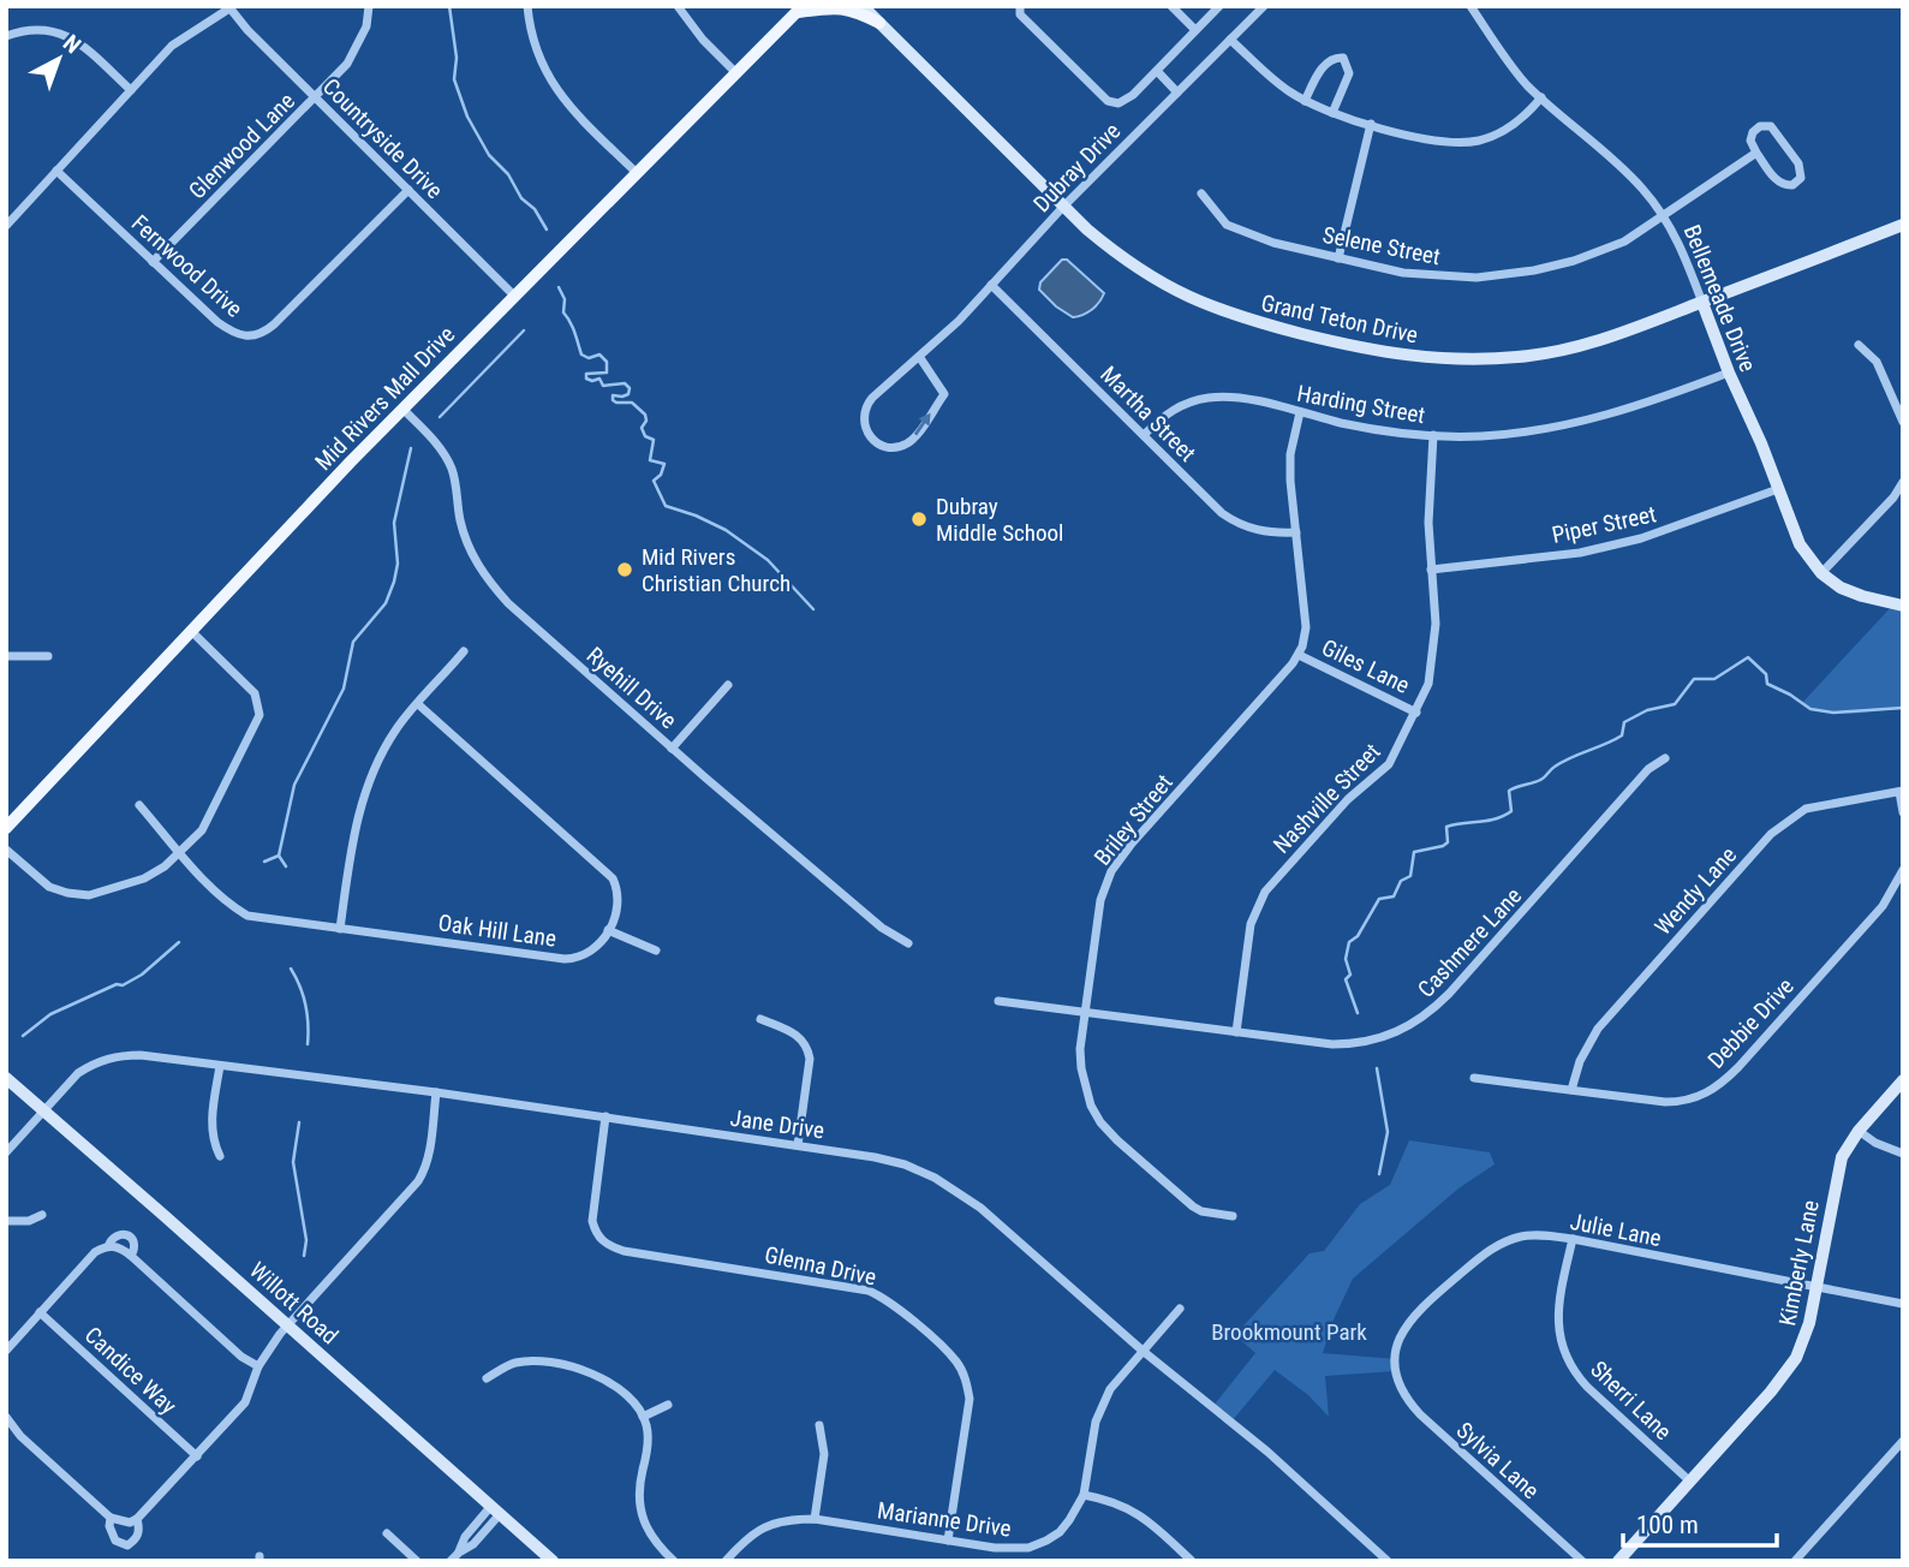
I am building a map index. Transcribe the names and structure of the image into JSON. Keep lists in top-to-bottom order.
{
  "streets": {
    "main road": ["Mid Rivers Mall Drive"],
    "street": [
      "Countryside Drive",
      "Glenwood Lane",
      "Dubray Drive",
      "Selene Street",
      "Fernwood Drive",
      "Bellemeade Drive",
      "Grand Teton Drive",
      "Harding Street",
      "Martha Street",
      "Piper Street",
      "Giles Lane",
      "Ryehill Drive",
      "Nashville Street",
      "Briley Street",
      "Wendy Lane",
      "Oak Hill Lane",
      "Cashmere Lane",
      "Debbie Drive",
      "Jane Drive",
      "Julie Lane",
      "Kimberly Lane",
      "Glenna Drive",
      "Willott Road",
      "Candice Way",
      "Sherri Lane",
      "Sylvia Lane",
      "Marianne Drive"
    ]
  },
  "crossings": [
    ["Countryside Drive", "Glenwood Lane"],
    ["Countryside Drive", "Fernwood Drive"],
    ["Countryside Drive", "Mid Rivers Mall Drive"],
    ["Glenwood Lane", "Fernwood Drive"],
    ["Dubray Drive", "Grand Teton Drive"],
    ["Dubray Drive", "Martha Street"],
    ["Selene Street", "Bellemeade Drive"],
    ["Bellemeade Drive", "Grand Teton Drive"],
    ["Bellemeade Drive", "Harding Street"],
    ["Bellemeade Drive", "Piper Street"],
    ["Mid Rivers Mall Drive", "Ryehill Drive"],
    ["Harding Street", "Martha Street"],
    ["Harding Street", "Nashville Street"],
    ["Piper Street", "Nashville Street"],
    ["Giles Lane", "Nashville Street"],
    ["Giles Lane", "Briley Street"],
    ["Nashville Street", "Cashmere Lane"],
    ["Briley Street", "Cashmere Lane"],
    ["Wendy Lane", "Debbie Drive"],
    ["Jane Drive", "Glenna Drive"],
    ["Jane Drive", "Willott Road"],
    ["Jane Drive", "Marianne Drive"],
    ["Julie Lane", "Kimberly Lane"],
    ["Julie Lane", "Sherri Lane"],
    ["Julie Lane", "Sylvia Lane"],
    ["Kimberly Lane", "Sherri Lane"],
    ["Glenna Drive", "Marianne Drive"]
  ],
  "parks": ["Brookmount Park"],
  "places": ["Dubray Middle School", "Mid Rivers Christian Church"],
  "scale_bar": "100 m",
  "north": "top right"
}
